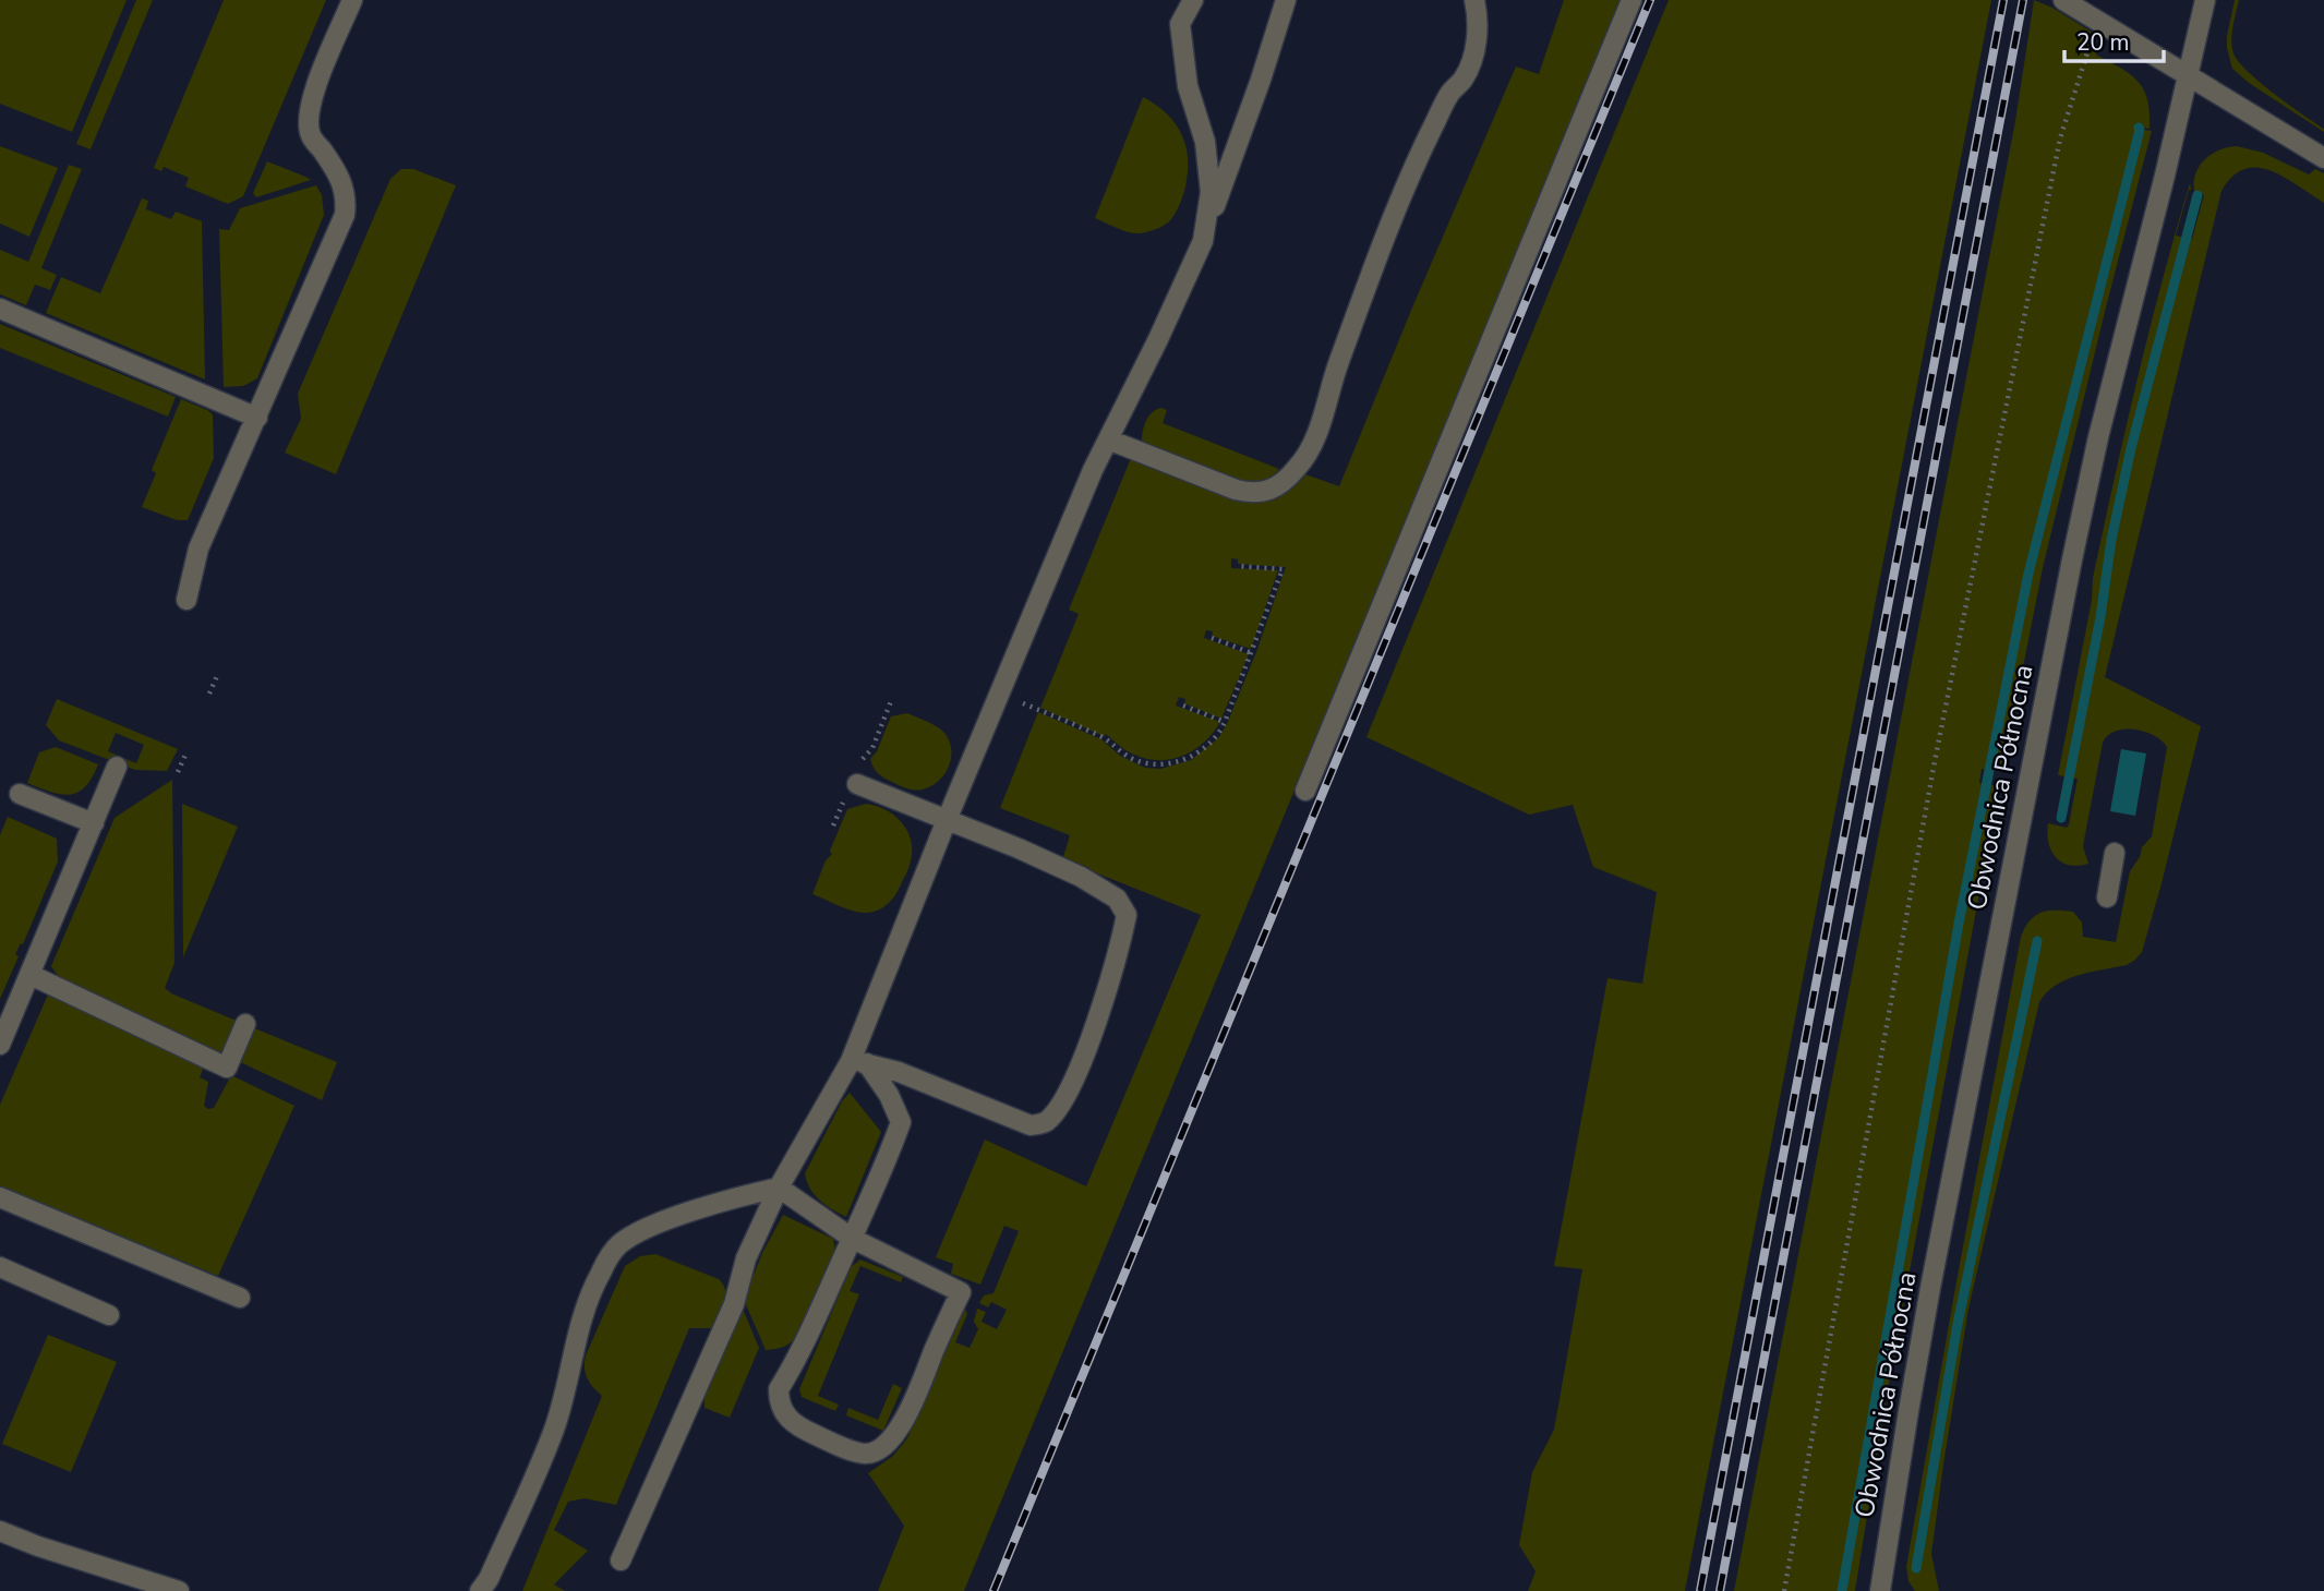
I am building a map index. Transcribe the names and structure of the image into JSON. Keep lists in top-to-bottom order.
{
  "streets": {
    "street": ["Obwodnica Północna"]
  },
  "scale_bar": "20 m"
}
